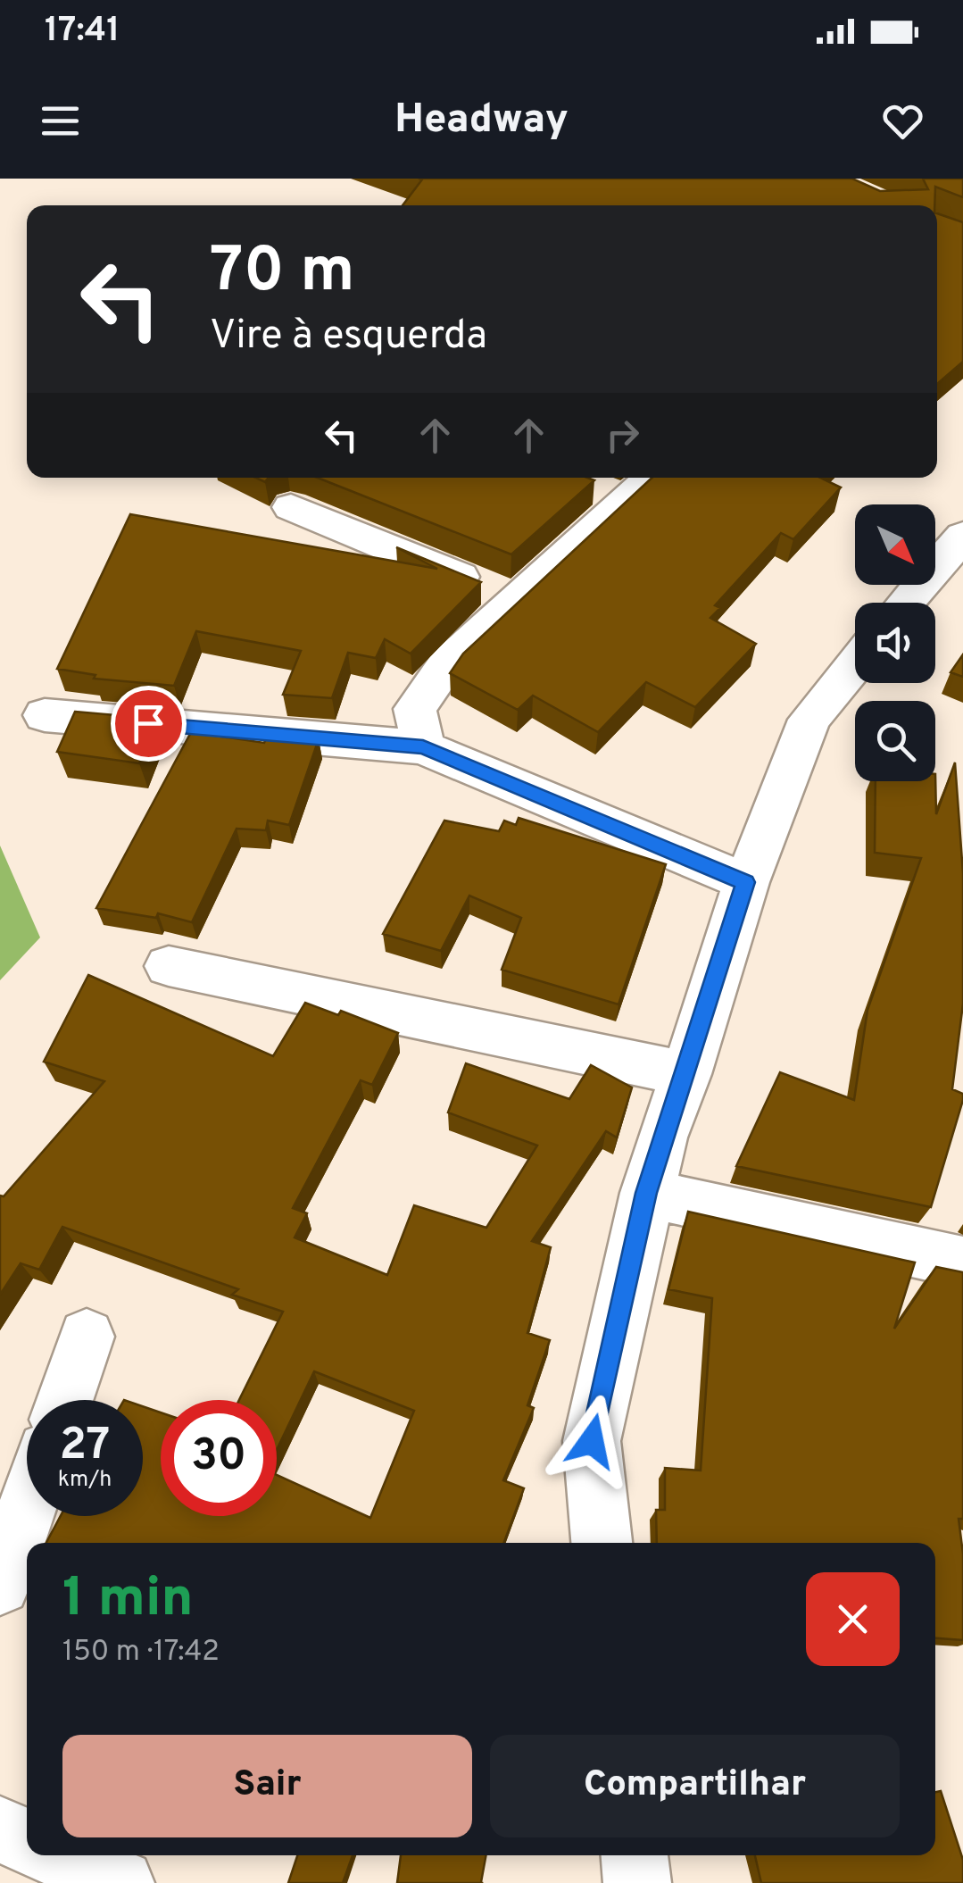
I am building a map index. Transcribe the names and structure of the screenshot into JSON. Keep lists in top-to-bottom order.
{
  "north": "bottom right",
  "page": {
    "status": "17:41",
    "header": "Headway",
    "turn": ["70 m", "Vire à esquerda"],
    "speed": "27 km/h",
    "limit": "30",
    "heading": ["1 min", "150 m · 17:42"],
    "buttons": ["Sair", "Compartilhar"]
  }
}
